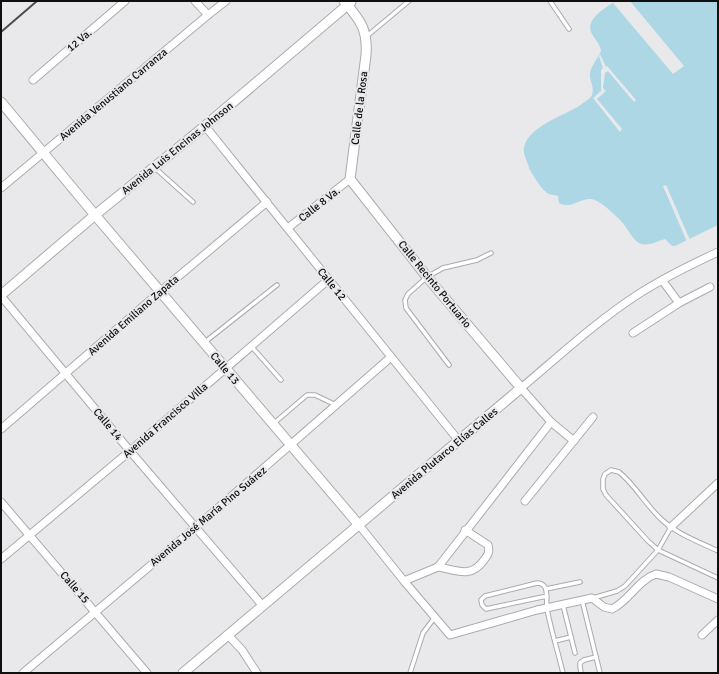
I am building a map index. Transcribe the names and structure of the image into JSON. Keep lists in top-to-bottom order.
{
  "streets": {
    "street": [
      "12 Va.",
      "Avenida Venustiano Carranza",
      "Calle de la Rosa",
      "Avenida Luis Encinas Johnson",
      "Calle 8 Va.",
      "Calle 12",
      "Calle Recinto Portuario",
      "Avenida Emiliano Zapata",
      "Calle 13",
      "Avenida Francisco Villa",
      "Calle 14",
      "Avenida Plutarco Elías Calles",
      "Avenida José María Pino Suárez",
      "Calle 15"
    ]
  },
  "crossings": [
    ["Avenida Venustiano Carranza", "Calle 13"],
    ["Calle de la Rosa", "Calle 8 Va."],
    ["Calle de la Rosa", "Calle Recinto Portuario"],
    ["Avenida Luis Encinas Johnson", "Calle 12"],
    ["Avenida Luis Encinas Johnson", "Calle 13"],
    ["Avenida Luis Encinas Johnson", "Calle 14"],
    ["Calle 8 Va.", "Calle 12"],
    ["Calle 8 Va.", "Calle Recinto Portuario"],
    ["Calle 12", "Avenida Emiliano Zapata"],
    ["Calle 12", "Avenida Francisco Villa"],
    ["Calle 12", "Avenida Plutarco Elías Calles"],
    ["Calle 12", "Avenida José María Pino Suárez"],
    ["Calle Recinto Portuario", "Avenida Plutarco Elías Calles"],
    ["Avenida Emiliano Zapata", "Calle 13"],
    ["Avenida Emiliano Zapata", "Calle 14"],
    ["Calle 13", "Avenida Francisco Villa"],
    ["Calle 13", "Avenida Plutarco Elías Calles"],
    ["Calle 13", "Avenida José María Pino Suárez"],
    ["Avenida Francisco Villa", "Calle 14"],
    ["Avenida Francisco Villa", "Calle 15"],
    ["Calle 14", "Avenida Plutarco Elías Calles"],
    ["Calle 14", "Avenida José María Pino Suárez"],
    ["Avenida José María Pino Suárez", "Calle 15"]
  ]
}
